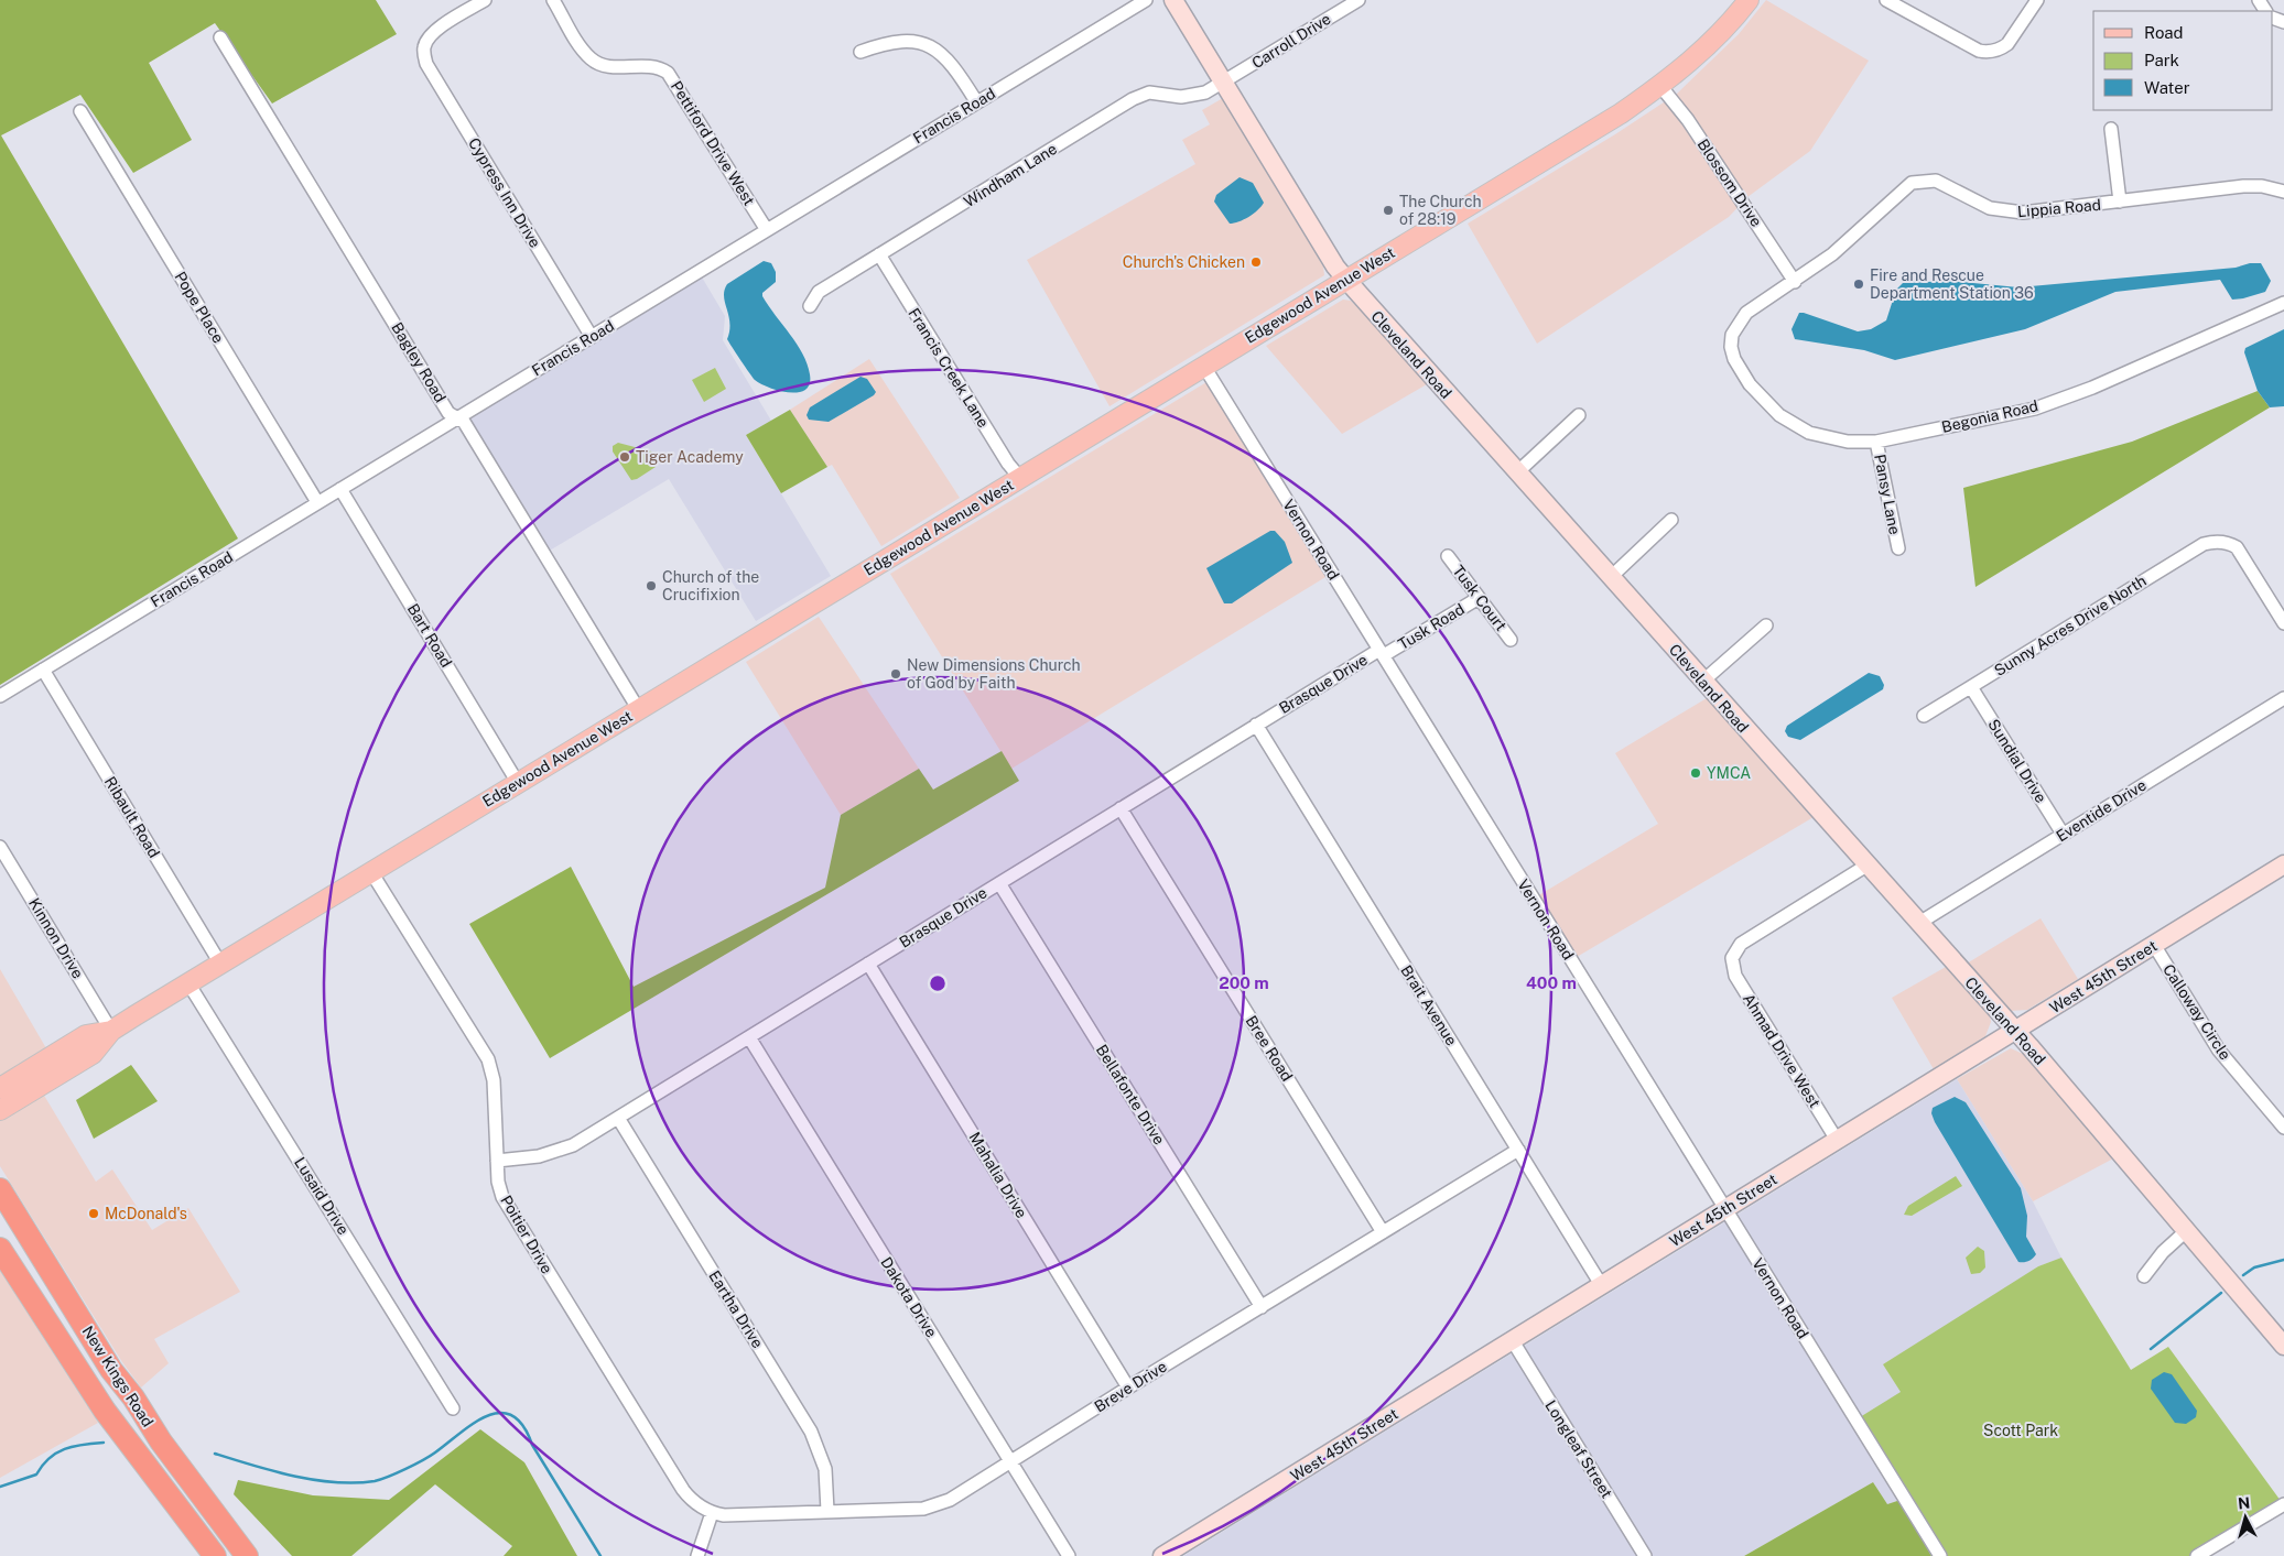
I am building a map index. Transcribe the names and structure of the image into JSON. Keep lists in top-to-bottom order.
{
  "streets": {
    "highway": ["New Kings Road"],
    "main road": ["Edgewood Avenue West"],
    "street": [
      "Carroll Drive",
      "Francis Road",
      "Pettiford Drive West",
      "Windham Lane",
      "Blossom Drive",
      "Cypress Inn Drive",
      "Lippia Road",
      "Pope Place",
      "Cleveland Road",
      "Bagley Road",
      "Francis Creek Lane",
      "Begonia Road",
      "Pansy Lane",
      "Vernon Road",
      "Tusk Court",
      "Sunny Acres Drive North",
      "Tusk Road",
      "Bart Road",
      "Brasque Drive",
      "Sundial Drive",
      "Eventide Drive",
      "Ribault Road",
      "Kinnon Drive",
      "West 45th Street",
      "Brait Avenue",
      "Calloway Circle",
      "Bree Road",
      "Ahmad Drive West",
      "Bellafonte Drive",
      "Mahalia Drive",
      "Lusaid Drive",
      "Poitier Drive",
      "Dakota Drive",
      "Eartha Drive",
      "Breve Drive",
      "Longleaf Street"
    ]
  },
  "crossings": [
    ["Carroll Drive", "Windham Lane"],
    ["Carroll Drive", "Cleveland Road"],
    ["Francis Road", "Pettiford Drive West"],
    ["Francis Road", "Cypress Inn Drive"],
    ["Francis Road", "Pope Place"],
    ["Francis Road", "Bagley Road"],
    ["Francis Road", "Bart Road"],
    ["Francis Road", "Ribault Road"],
    ["Windham Lane", "Cleveland Road"],
    ["Windham Lane", "Francis Creek Lane"],
    ["Blossom Drive", "Lippia Road"],
    ["Blossom Drive", "Edgewood Avenue West"],
    ["Lippia Road", "Begonia Road"],
    ["Edgewood Avenue West", "Cleveland Road"],
    ["Edgewood Avenue West", "Bagley Road"],
    ["Edgewood Avenue West", "Francis Creek Lane"],
    ["Edgewood Avenue West", "Vernon Road"],
    ["Edgewood Avenue West", "Bart Road"],
    ["Edgewood Avenue West", "Ribault Road"],
    ["Edgewood Avenue West", "Kinnon Drive"],
    ["Edgewood Avenue West", "Lusaid Drive"],
    ["Edgewood Avenue West", "Poitier Drive"],
    ["Cleveland Road", "Eventide Drive"],
    ["Cleveland Road", "West 45th Street"],
    ["Cleveland Road", "Ahmad Drive West"],
    ["Begonia Road", "Pansy Lane"],
    ["Vernon Road", "Tusk Road"],
    ["Vernon Road", "Brasque Drive"],
    ["Vernon Road", "West 45th Street"],
    ["Tusk Court", "Tusk Road"],
    ["Sunny Acres Drive North", "Sundial Drive"],
    ["Tusk Road", "Brasque Drive"],
    ["Brasque Drive", "Brait Avenue"],
    ["Brasque Drive", "Bree Road"],
    ["Brasque Drive", "Bellafonte Drive"],
    ["Brasque Drive", "Mahalia Drive"],
    ["Brasque Drive", "Poitier Drive"],
    ["Brasque Drive", "Dakota Drive"],
    ["Brasque Drive", "Eartha Drive"],
    ["Sundial Drive", "Eventide Drive"],
    ["West 45th Street", "Brait Avenue"],
    ["West 45th Street", "Calloway Circle"],
    ["West 45th Street", "Ahmad Drive West"],
    ["West 45th Street", "Longleaf Street"],
    ["Brait Avenue", "Breve Drive"],
    ["Bree Road", "Breve Drive"],
    ["Bellafonte Drive", "Breve Drive"],
    ["Mahalia Drive", "Breve Drive"],
    ["Poitier Drive", "Breve Drive"],
    ["Dakota Drive", "Breve Drive"],
    ["Eartha Drive", "Breve Drive"]
  ],
  "parks": ["Scott Park"],
  "places": [
    "The Church of 28:19",
    "Church's Chicken",
    "Fire and Rescue Department Station 36",
    "Tiger Academy",
    "Church of the Crucifixion",
    "New Dimensions Church of God by Faith",
    "YMCA",
    "McDonald's"
  ],
  "legend": ["Road", "Park", "Water"],
  "north": "top",
  "rings": ["200 m", "400 m"]
}
